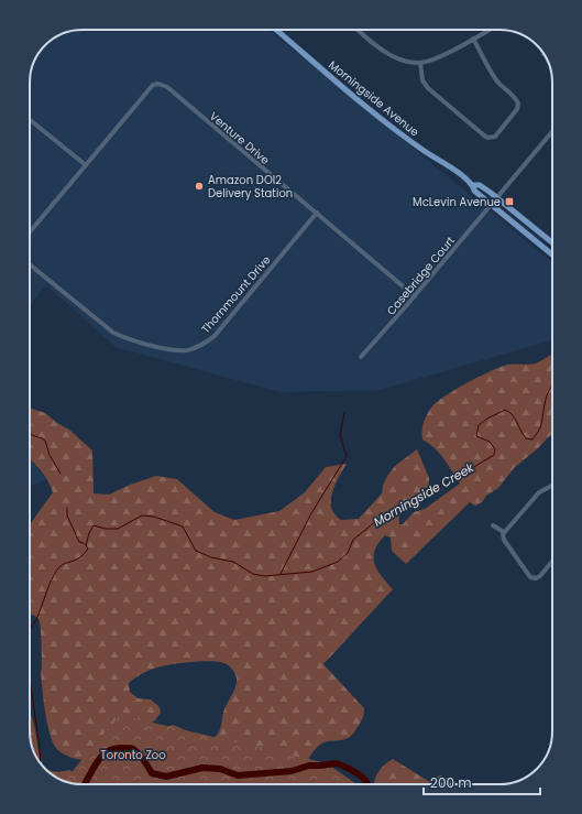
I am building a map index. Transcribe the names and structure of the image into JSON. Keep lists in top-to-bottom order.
{
  "streets": {
    "main road": ["Morningside Avenue"],
    "street": ["Venture Drive", "Casebridge Court", "Thornmount Drive"]
  },
  "crossings": [
    ["Morningside Avenue", "Casebridge Court"],
    ["Venture Drive", "Casebridge Court"],
    ["Venture Drive", "Thornmount Drive"]
  ],
  "water": ["Morningside Creek"],
  "parks": ["Toronto Zoo"],
  "places": {
    "other": ["Amazon DOI2 Delivery Station"],
    "transit": ["McLevin Avenue"]
  },
  "scale_bar": "200 m"
}
